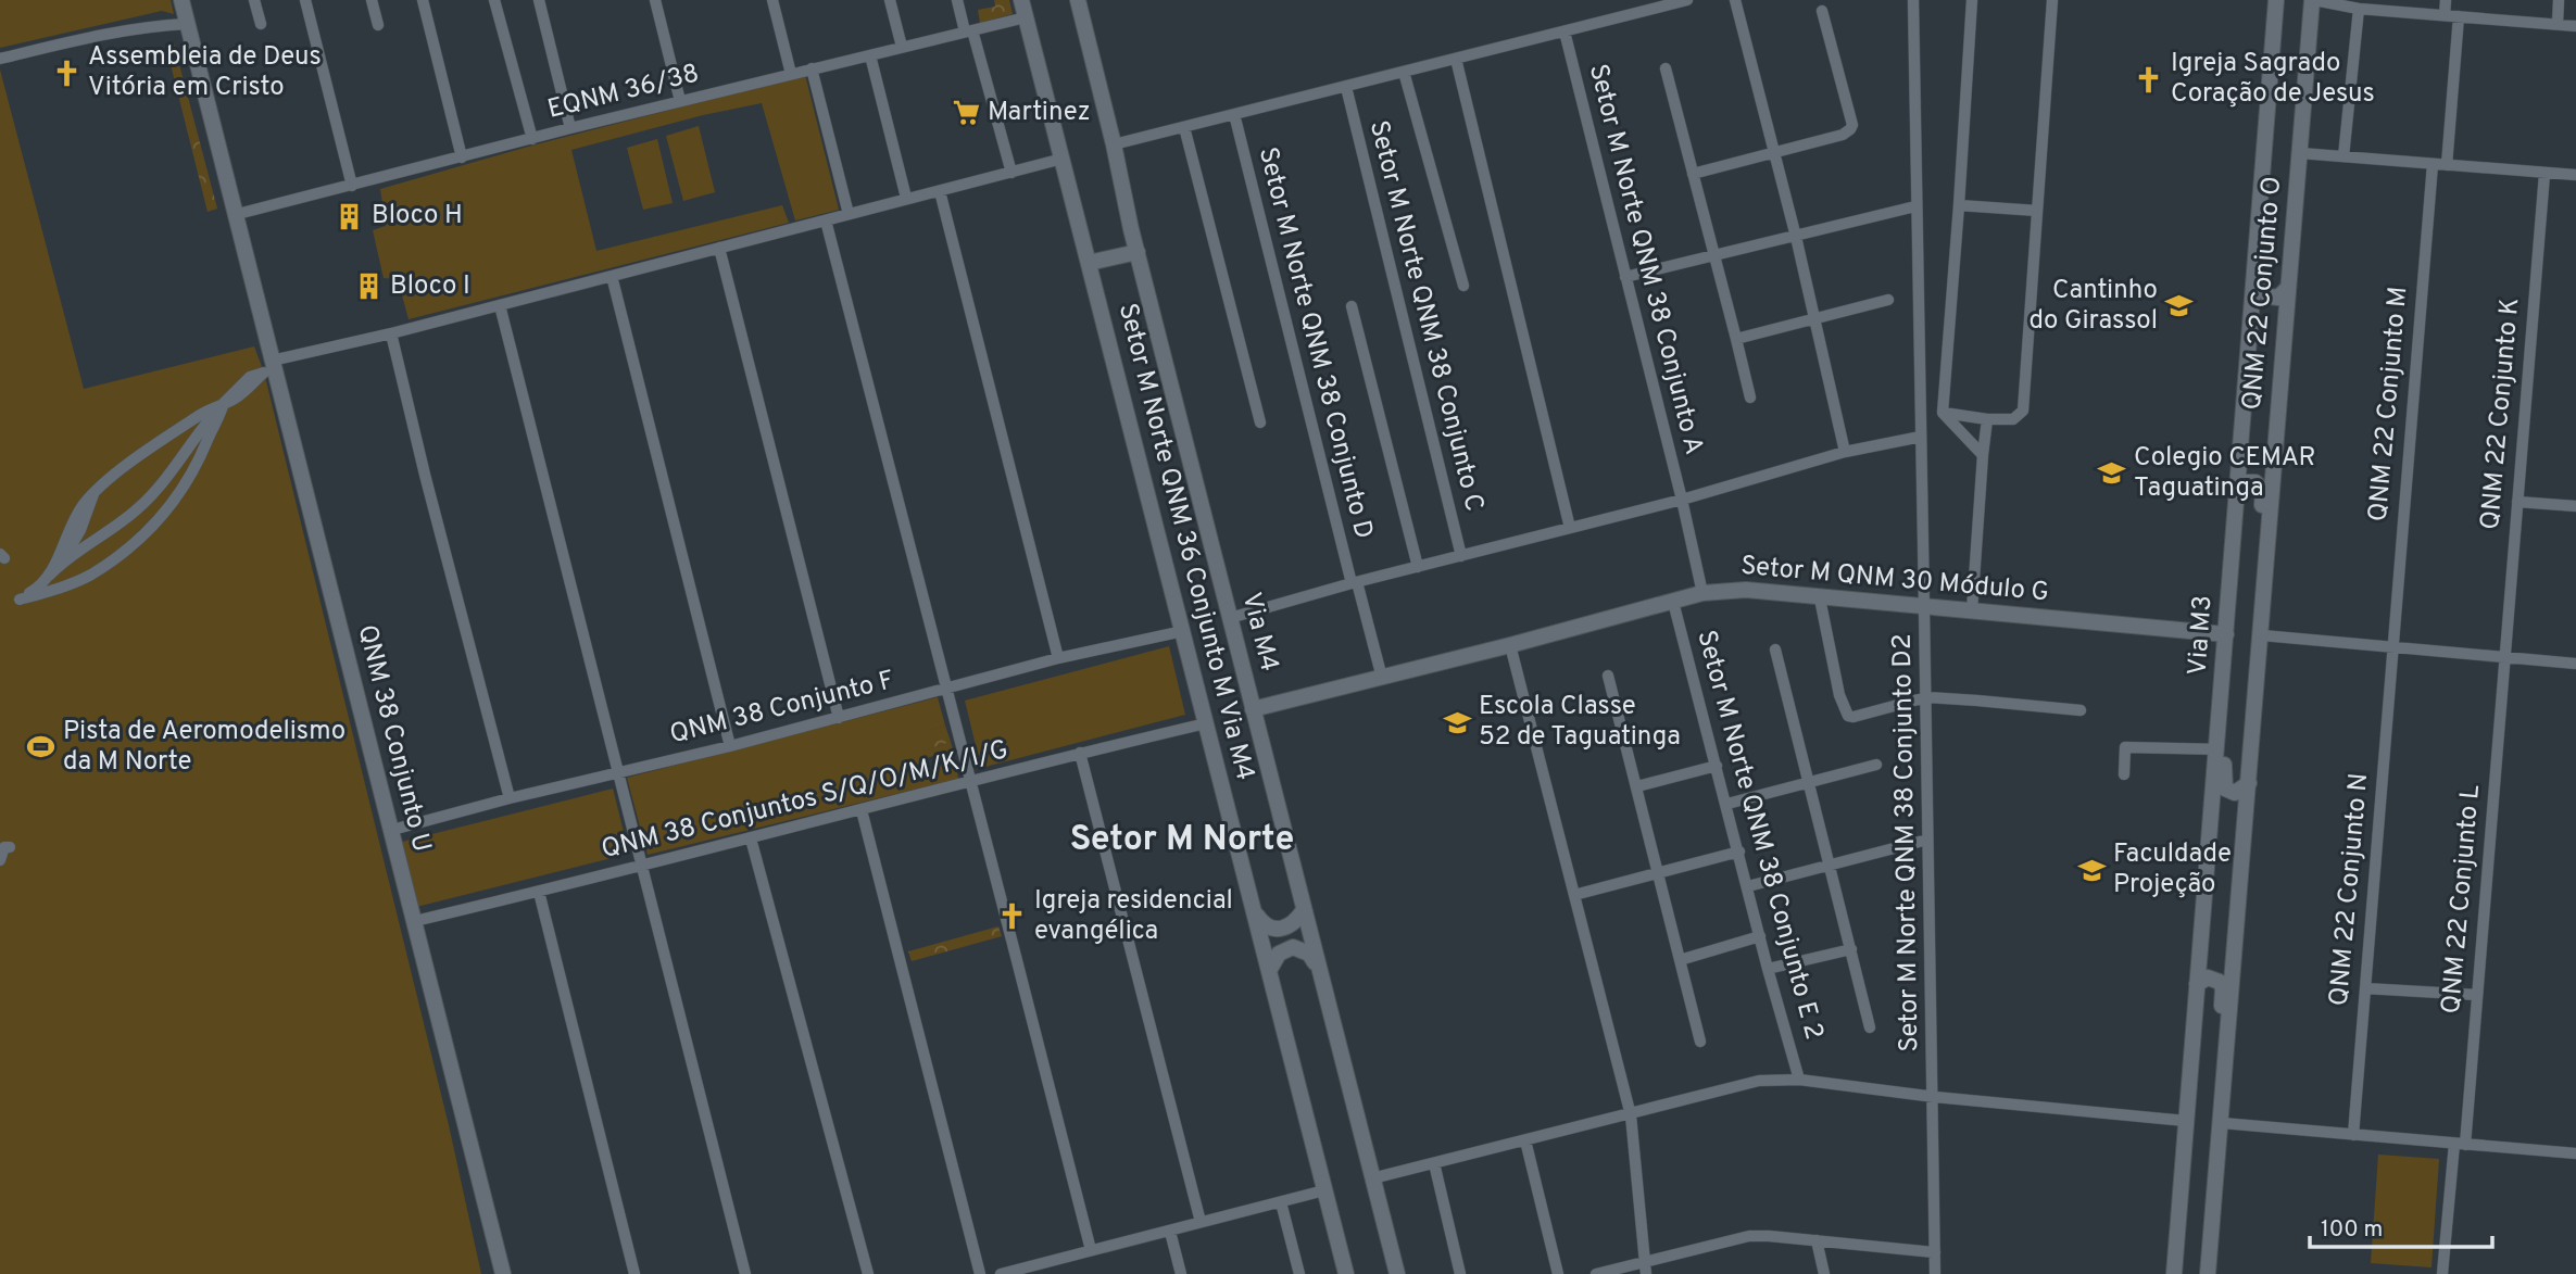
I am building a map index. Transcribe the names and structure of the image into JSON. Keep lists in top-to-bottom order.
{
  "streets": {
    "main road": [
      "QNM 22 Conjunto O",
      "Setor M Norte QNM 36 Conjunto M Via M4",
      "Setor M QNM 30 Módulo G",
      "Via M4",
      "Via M3",
      "QNM 38 Conjunto U"
    ],
    "street": [
      "EQNM 36/38",
      "Setor M Norte QNM 38 Conjunto A",
      "Setor M Norte QNM 38 Conjunto C",
      "Setor M Norte QNM 38 Conjunto D",
      "QNM 22 Conjunto M",
      "QNM 22 Conjunto K",
      "QNM 38 Conjunto F",
      "QNM 38 Conjuntos S/Q/O/M/K/I/G",
      "Setor M Norte QNM 38 Conjunto E 2",
      "Setor M Norte QNM 38 Conjunto D2",
      "QNM 22 Conjunto N",
      "QNM 22 Conjunto L"
    ]
  },
  "crossings": [
    ["EQNM 36/38", "Setor M Norte QNM 36 Conjunto M Via M4"],
    ["EQNM 36/38", "QNM 38 Conjunto U"],
    ["Setor M Norte QNM 38 Conjunto A", "Setor M QNM 30 Módulo G"],
    ["Setor M Norte QNM 38 Conjunto D", "Setor M QNM 30 Módulo G"],
    ["QNM 22 Conjunto M", "QNM 22 Conjunto N"],
    ["QNM 22 Conjunto K", "QNM 22 Conjunto L"],
    ["Setor M Norte QNM 36 Conjunto M Via M4", "QNM 38 Conjunto F"],
    ["Setor M Norte QNM 36 Conjunto M Via M4", "QNM 38 Conjuntos S/Q/O/M/K/I/G"],
    ["Setor M QNM 30 Módulo G", "Via M4"],
    ["Setor M QNM 30 Módulo G", "Via M3"],
    ["Setor M QNM 30 Módulo G", "Setor M Norte QNM 38 Conjunto E 2"],
    ["Setor M QNM 30 Módulo G", "Setor M Norte QNM 38 Conjunto D2"],
    ["QNM 38 Conjunto F", "QNM 38 Conjunto U"],
    ["QNM 38 Conjunto U", "QNM 38 Conjuntos S/Q/O/M/K/I/G"]
  ],
  "districts": ["Setor M Norte"],
  "places": {
    "church": ["Assembleia de Deus Vitória em Cristo", "Igreja Sagrado Coração de Jesus", "Igreja residencial evangélica"],
    "supermarket": ["Martinez"],
    "building": ["Bloco H", "Bloco I"],
    "school or university": [
      "Cantinho do Girassol",
      "Colegio CEMAR Taguatinga",
      "Escola Classe 52 de Taguatinga",
      "Faculdade Projeção"
    ],
    "sports": ["Pista de Aeromodelismo da M Norte"]
  },
  "scale_bar": "100 m"
}
